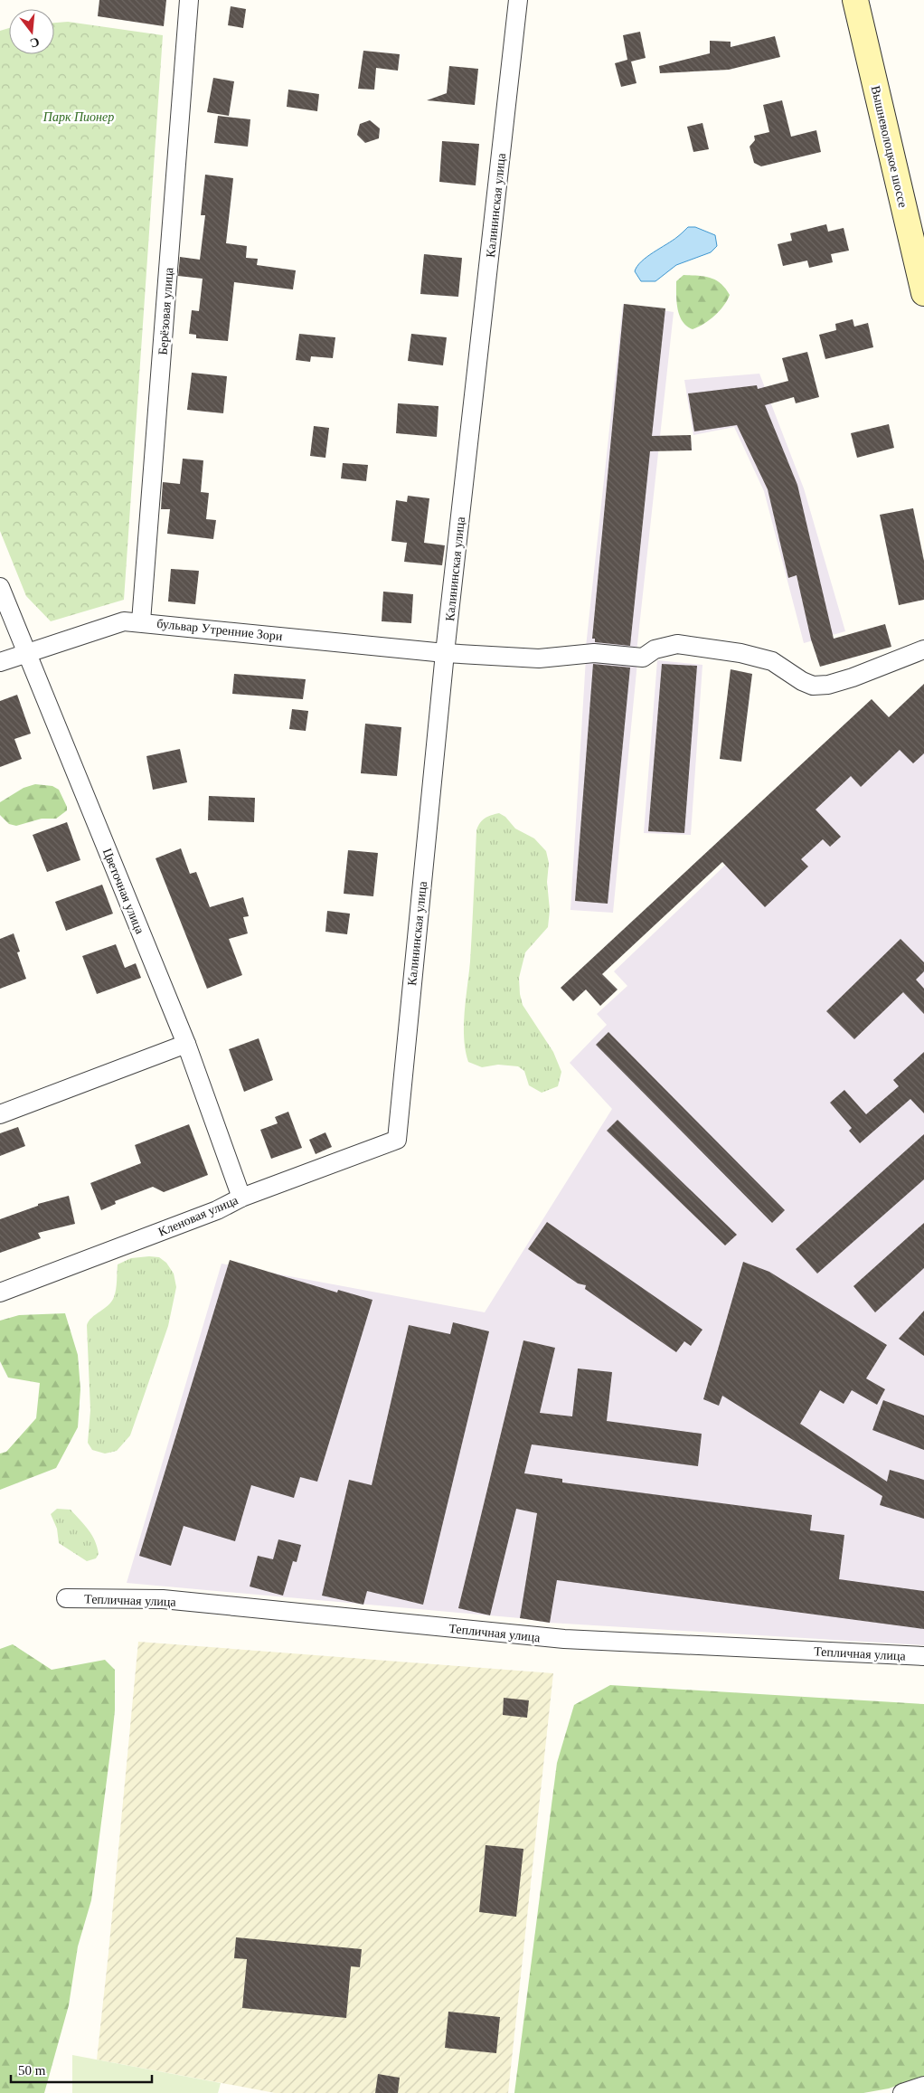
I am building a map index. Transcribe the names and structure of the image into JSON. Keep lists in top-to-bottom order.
{
  "streets": {
    "main road": ["Вышневолоцкое шоссе"],
    "street": [
      "Калининская улица",
      "Берёзовая улица",
      "бульвар Утренние Зори",
      "Цветочная улица",
      "Кленовая улица",
      "Тепличная улица"
    ]
  },
  "crossings": [
    ["Калининская улица", "бульвар Утренние Зори"],
    ["Калининская улица", "Кленовая улица"],
    ["Берёзовая улица", "бульвар Утренние Зори"],
    ["бульвар Утренние Зори", "Цветочная улица"],
    ["Цветочная улица", "Кленовая улица"]
  ],
  "parks": ["Парк Пионер"],
  "scale_bar": "50 m",
  "north": "bottom"
}
